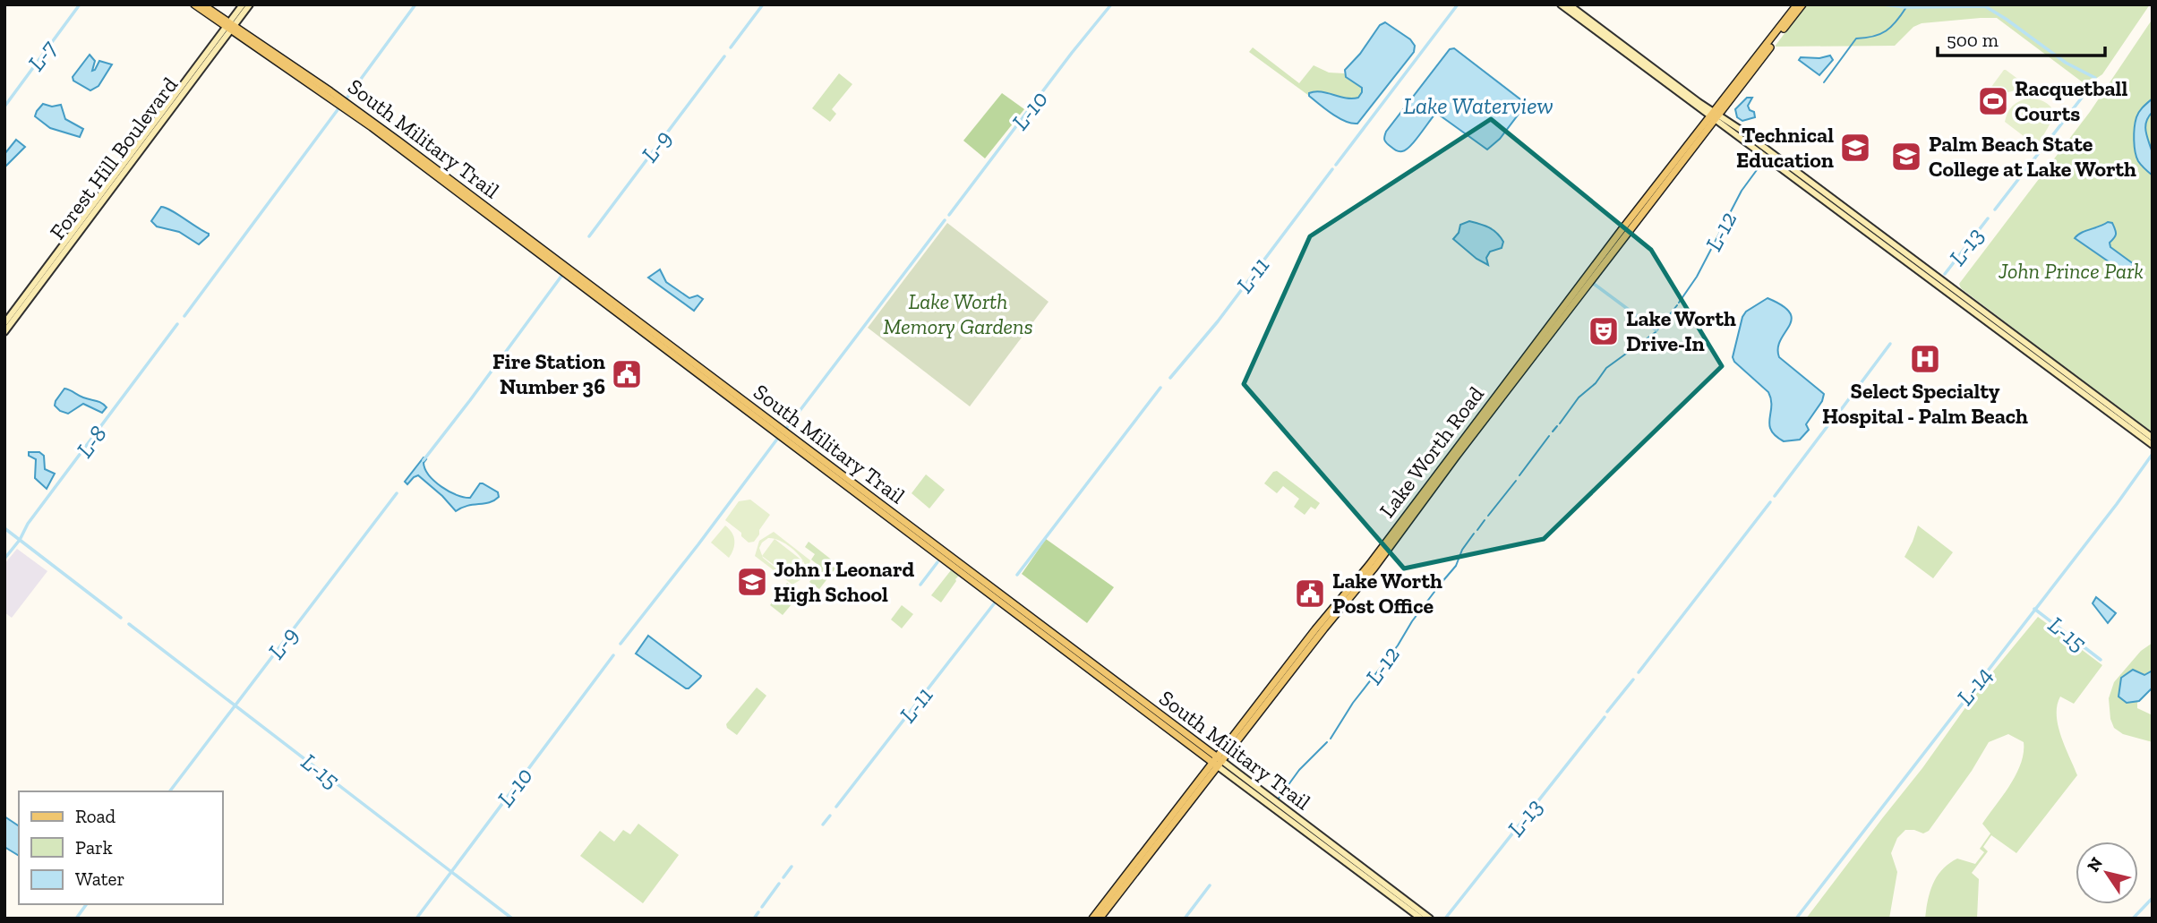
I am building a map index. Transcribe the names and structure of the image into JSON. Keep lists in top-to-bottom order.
{
  "streets": {
    "main road": ["South Military Trail", "Forest Hill Boulevard", "Lake Worth Road"]
  },
  "crossings": [
    ["South Military Trail", "Forest Hill Boulevard"],
    ["South Military Trail", "Lake Worth Road"]
  ],
  "water": [
    "L-7",
    "Lake Waterview",
    "L-10",
    "L-9",
    "L-12",
    "L-13",
    "L-11",
    "L-8",
    "L-15",
    "L-14"
  ],
  "parks": ["John Prince Park", "Lake Worth Memory Gardens"],
  "places": {
    "sports": ["Racquetball Courts"],
    "school or university": ["Technical Education", "Palm Beach State College at Lake Worth", "John I Leonard High School"],
    "theatre": ["Lake Worth Drive-In"],
    "hospital": ["Select Specialty Hospital - Palm Beach"],
    "public building": ["Fire Station Number 36", "Lake Worth Post Office"]
  },
  "legend": ["Road", "Park", "Water"],
  "scale_bar": "500 m",
  "north": "top left"
}
